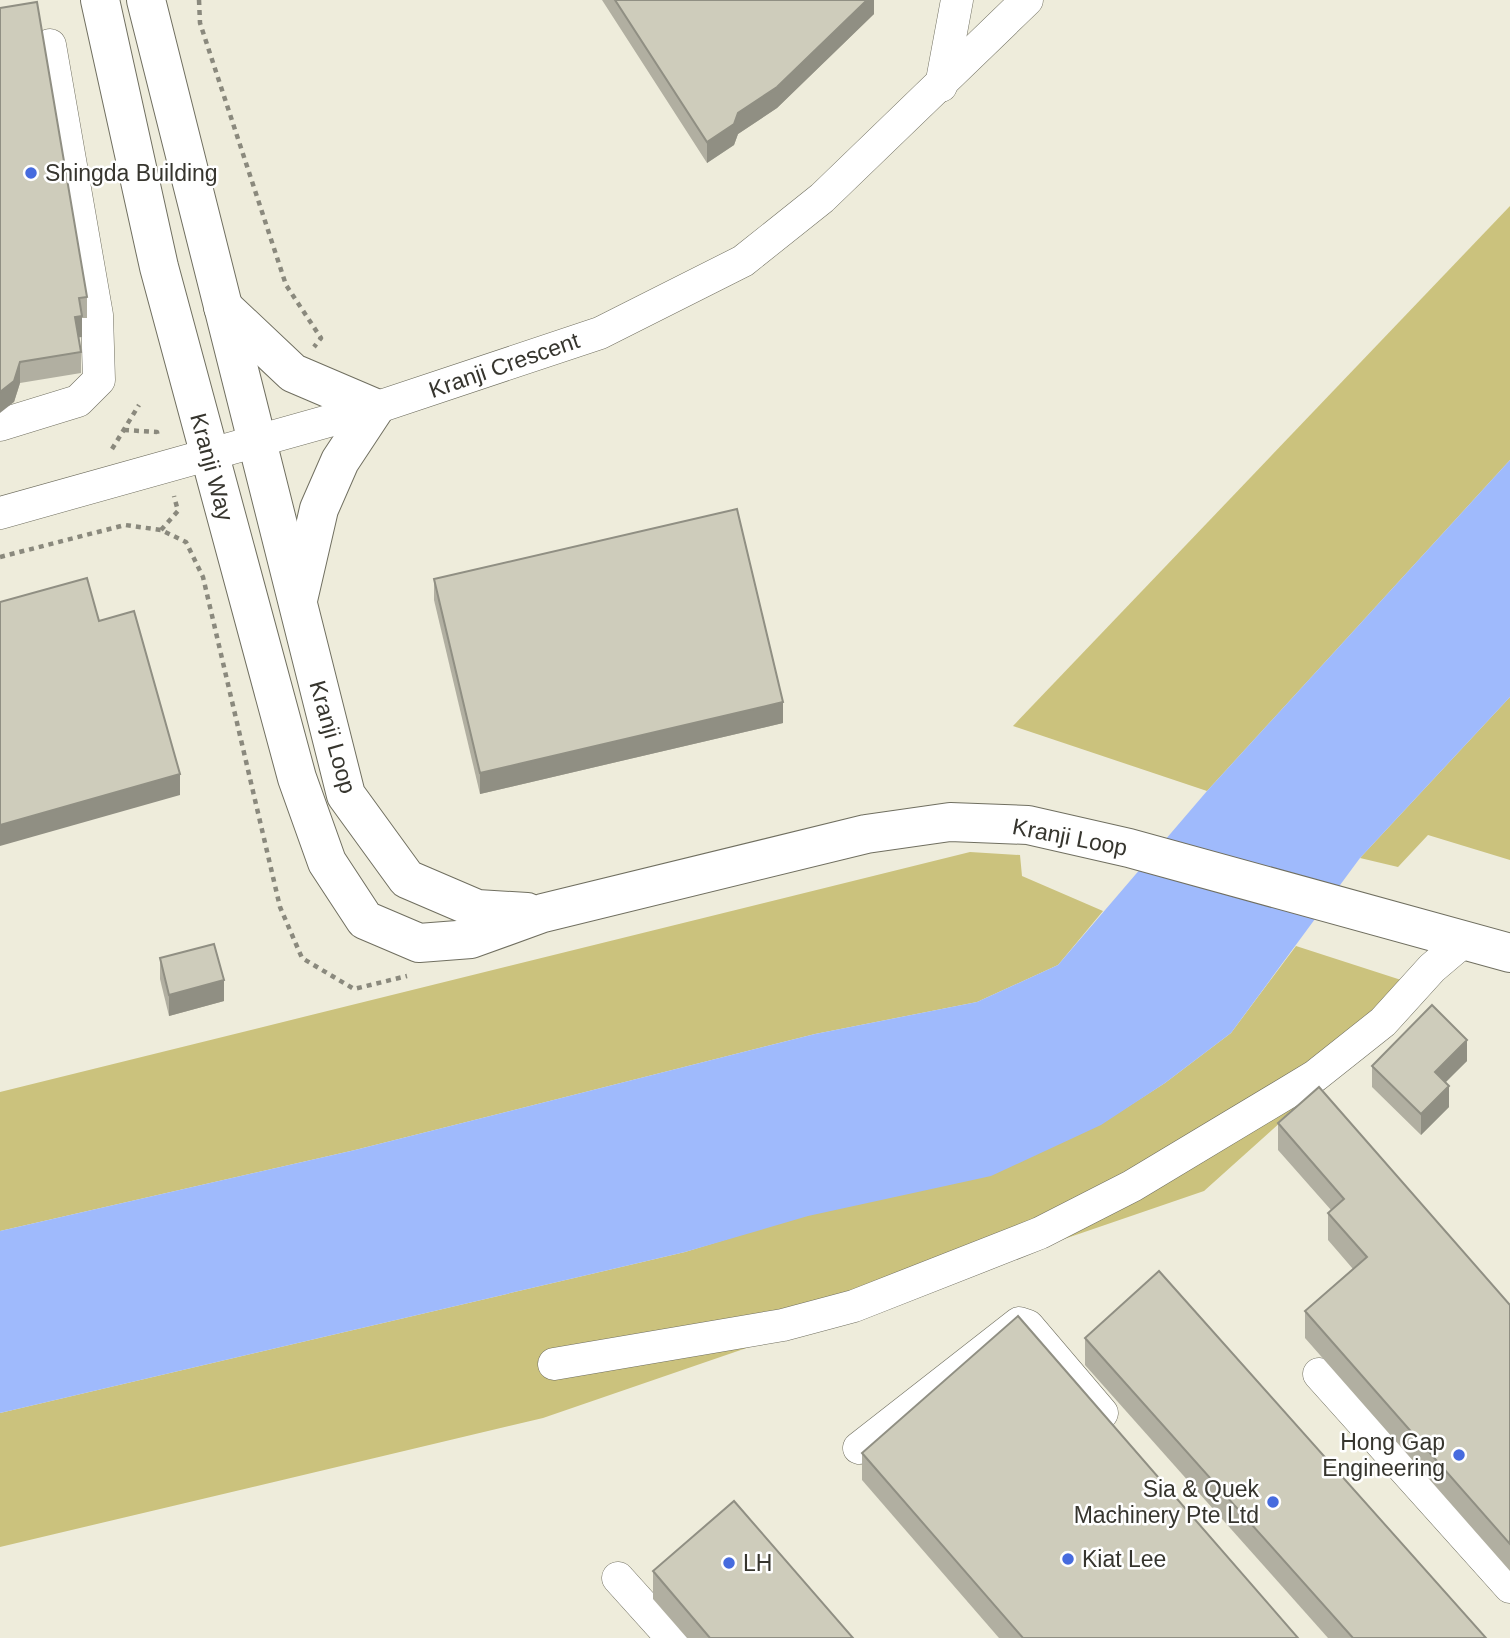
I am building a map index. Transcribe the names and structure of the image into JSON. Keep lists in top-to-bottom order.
{
  "streets": {
    "main road": ["Kranji Way", "Kranji Loop"],
    "street": ["Kranji Crescent"]
  },
  "crossings": [
    ["Kranji Crescent", "Kranji Way"],
    ["Kranji Crescent", "Kranji Loop"],
    ["Kranji Way", "Kranji Loop"]
  ],
  "places": [
    "Shingda Building",
    "Hong Gap Engineering",
    "Sia & Quek Machinery Pte Ltd",
    "Kiat Lee",
    "LH"
  ]
}
